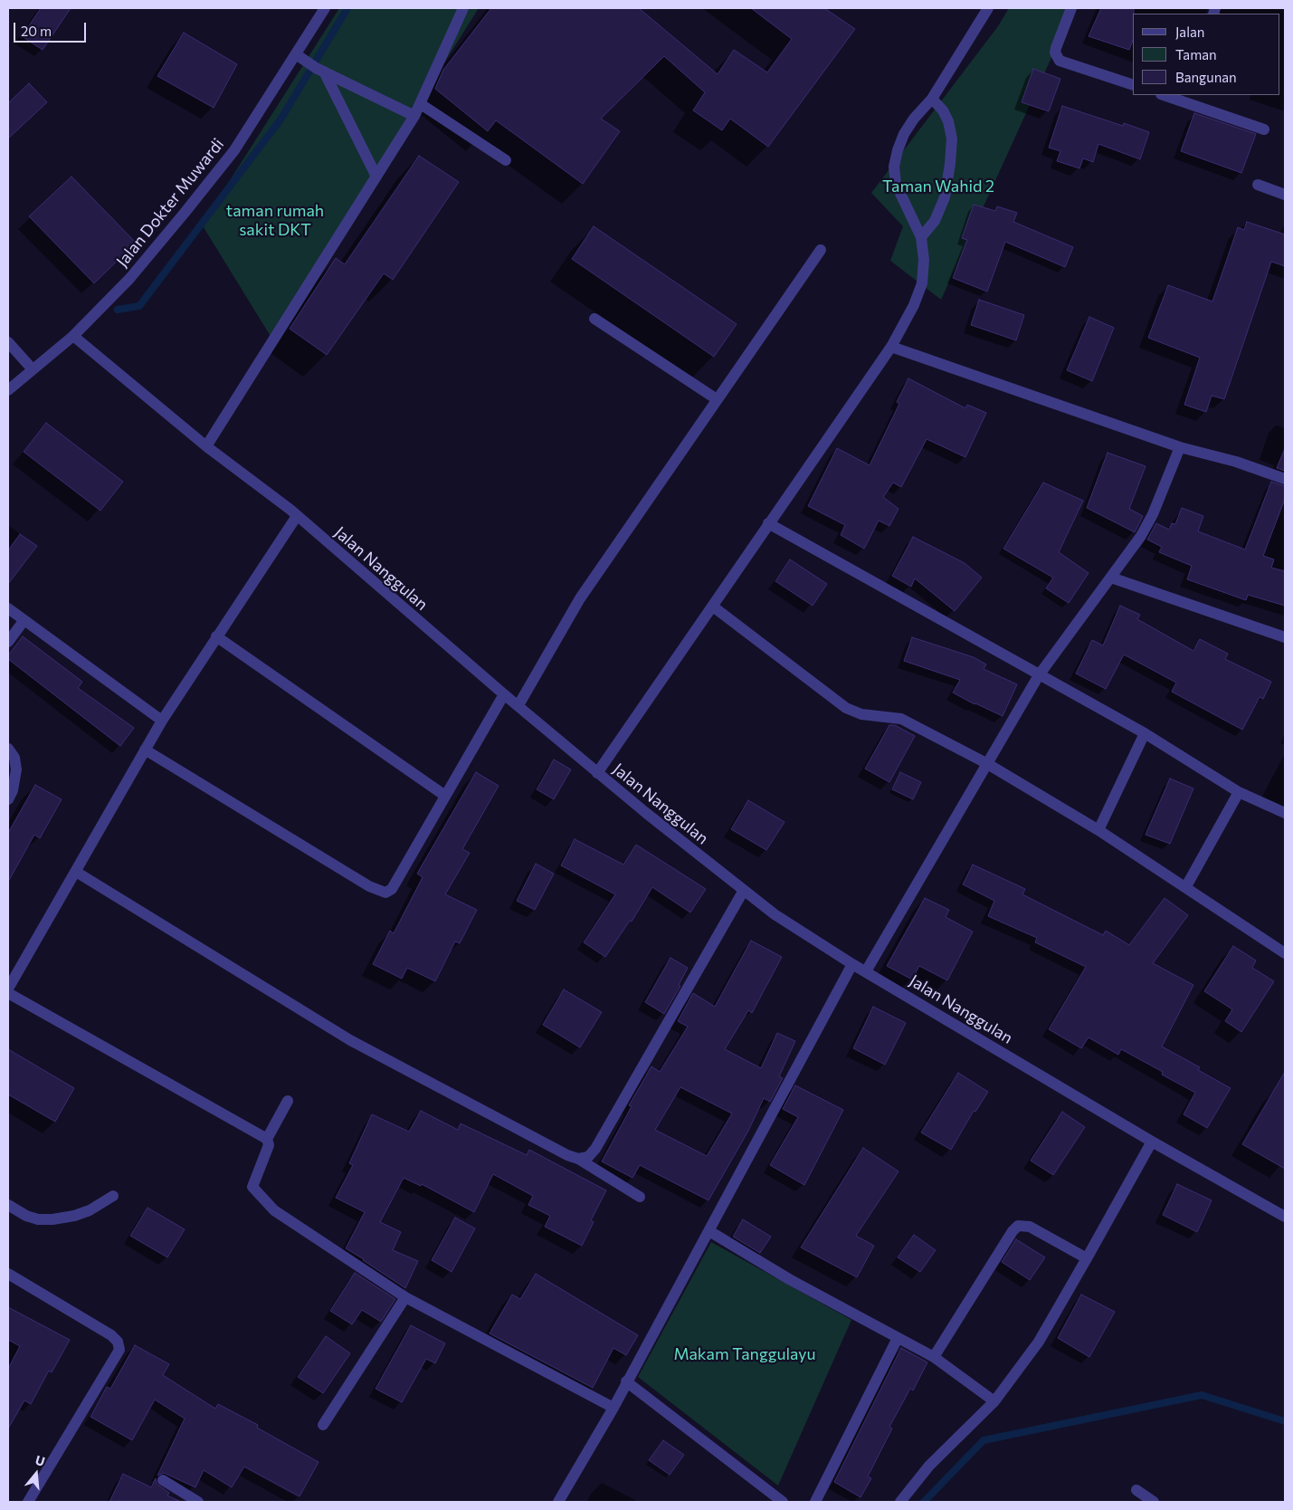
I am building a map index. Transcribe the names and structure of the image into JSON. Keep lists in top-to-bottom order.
{
  "streets": {
    "street": ["Jalan Dokter Muwardi", "Jalan Nanggulan"]
  },
  "crossings": [
    ["Jalan Dokter Muwardi", "Jalan Nanggulan"]
  ],
  "parks": ["Taman Wahid 2", "taman rumah sakit DKT", "Makam Tanggulayu"],
  "legend": ["Jalan", "Taman", "Bangunan"],
  "scale_bar": "20 m",
  "north": "top"
}
